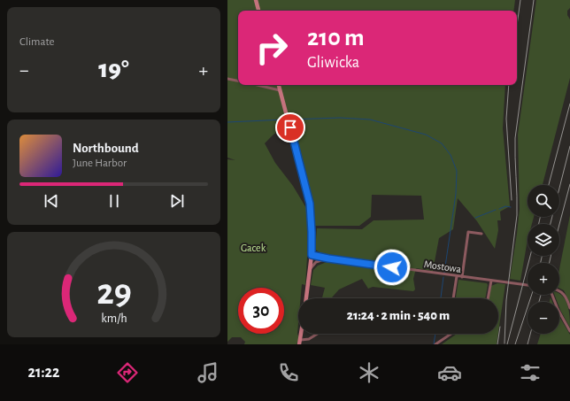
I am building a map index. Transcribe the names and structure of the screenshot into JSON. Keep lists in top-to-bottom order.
{
  "streets": {
    "street": ["Mostowa"]
  },
  "parks": ["Gacek"],
  "page": {
    "tile": "Climate",
    "turn": ["210 m", "Gliwicka"],
    "heat": ["−", "19°", "+"],
    "song": ["Northbound", "June Harbor"],
    "map_buttons": ["+", "−"],
    "limit": "30",
    "trip": "21:24 · 2 min · 540 m",
    "tabs": "21:22",
    "gauge": ["29", "km/h"]
  }
}
